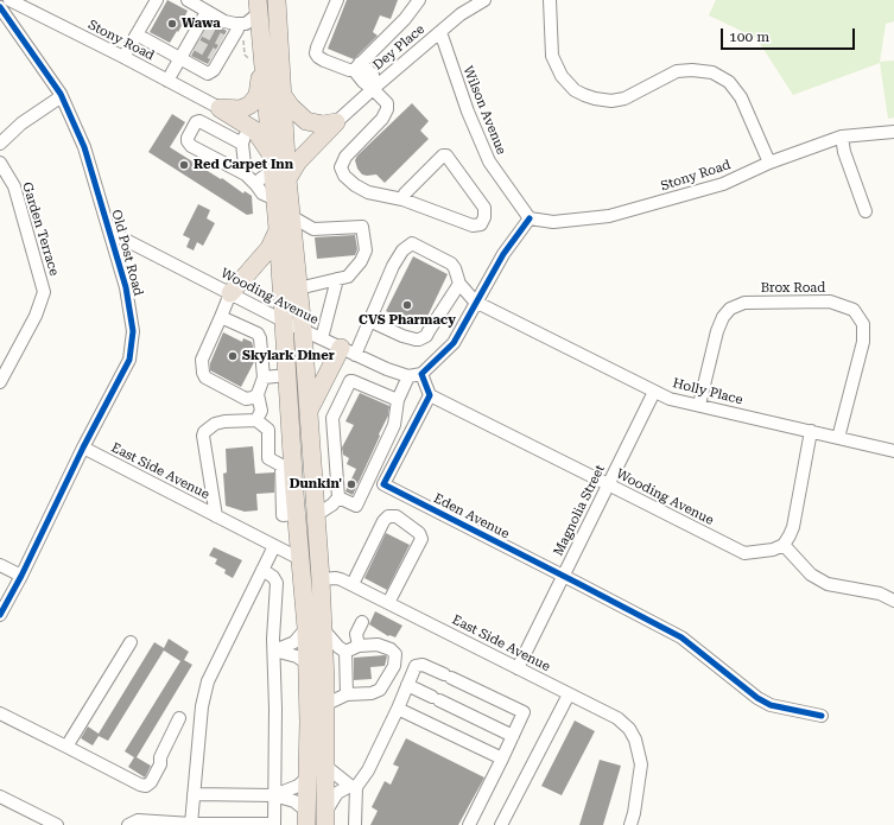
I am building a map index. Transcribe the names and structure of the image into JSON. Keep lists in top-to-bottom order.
{
  "streets": {
    "street": [
      "Stony Road",
      "Dey Place",
      "Wilson Avenue",
      "Garden Terrace",
      "Old Post Road",
      "Brox Road",
      "Wooding Avenue",
      "Holly Place",
      "East Side Avenue",
      "Magnolia Street",
      "Eden Avenue"
    ]
  },
  "crossings": [
    ["Stony Road", "Wilson Avenue"],
    ["Dey Place", "Wilson Avenue"],
    ["Old Post Road", "Wooding Avenue"],
    ["Old Post Road", "East Side Avenue"],
    ["Brox Road", "Holly Place"],
    ["Wooding Avenue", "Magnolia Street"],
    ["Wooding Avenue", "Eden Avenue"],
    ["Holly Place", "Magnolia Street"],
    ["East Side Avenue", "Magnolia Street"],
    ["Magnolia Street", "Eden Avenue"]
  ],
  "places": [
    "Wawa",
    "Red Carpet Inn",
    "CVS Pharmacy",
    "Skylark Diner",
    "Dunkin'"
  ],
  "scale_bar": "100 m"
}
